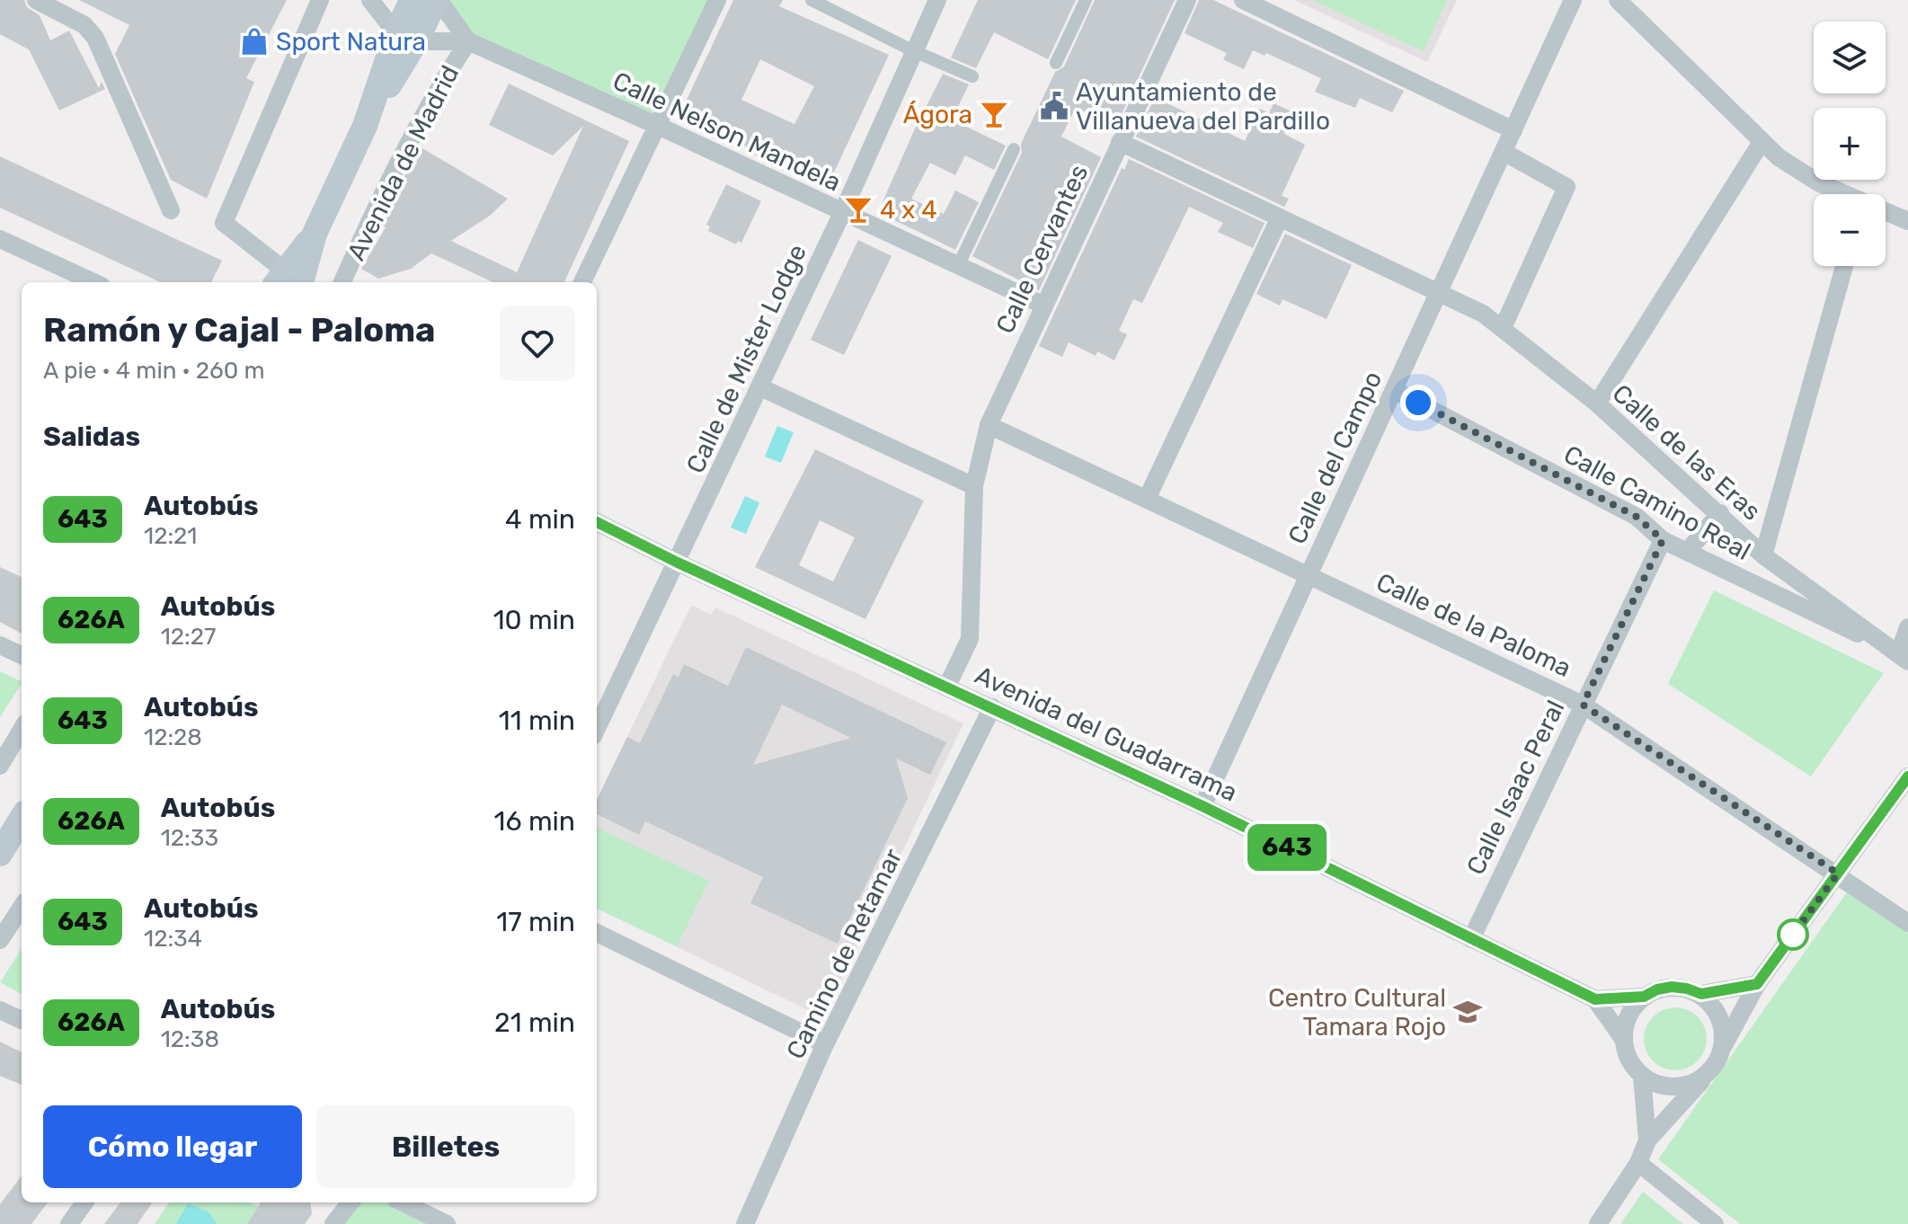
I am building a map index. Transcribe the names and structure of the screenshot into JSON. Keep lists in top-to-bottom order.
{
  "streets": {
    "main road": ["Avenida de Madrid"],
    "street": [
      "Calle Nelson Mandela",
      "Calle Cervantes",
      "Calle de Mister Lodge",
      "Calle de las Eras",
      "Calle del Campo",
      "Calle Camino Real",
      "Calle de la Paloma",
      "Avenida del Guadarrama",
      "Calle Isaac Peral",
      "Camino de Retamar"
    ]
  },
  "crossings": [
    ["Calle Nelson Mandela", "Avenida de Madrid"],
    ["Calle Nelson Mandela", "Calle Cervantes"],
    ["Calle Nelson Mandela", "Calle de Mister Lodge"],
    ["Calle Cervantes", "Calle de las Eras"],
    ["Calle Cervantes", "Calle de la Paloma"],
    ["Calle Cervantes", "Avenida del Guadarrama"],
    ["Calle de Mister Lodge", "Avenida del Guadarrama"],
    ["Calle de las Eras", "Calle del Campo"],
    ["Calle de las Eras", "Calle Camino Real"],
    ["Calle del Campo", "Calle Camino Real"],
    ["Calle del Campo", "Calle de la Paloma"],
    ["Calle del Campo", "Avenida del Guadarrama"],
    ["Calle Camino Real", "Calle Isaac Peral"],
    ["Calle de la Paloma", "Calle Isaac Peral"],
    ["Avenida del Guadarrama", "Calle Isaac Peral"],
    ["Avenida del Guadarrama", "Camino de Retamar"]
  ],
  "places": {
    "shop": ["Sport Natura"],
    "public building": ["Ayuntamiento de Villanueva del Pardillo"],
    "bar": ["Ágora", "4 x 4"],
    "school or university": ["Centro Cultural Tamara Rojo"]
  },
  "lines": ["bus line 643"],
  "page": {
    "on_map": "643",
    "map_buttons": ["+", "−"],
    "heading": [
      ["Ramón y Cajal - Paloma", "A pie · 4 min · 260 m"],
      "Salidas"
    ],
    "list": [
      {
        "mark": "643",
        "name": "Autobús",
        "note": "12:21",
        "value": "4 min"
      },
      {
        "mark": "626A",
        "name": "Autobús",
        "note": "12:27",
        "value": "10 min"
      },
      {
        "mark": "643",
        "name": "Autobús",
        "note": "12:28",
        "value": "11 min"
      },
      {
        "mark": "626A",
        "name": "Autobús",
        "note": "12:33",
        "value": "16 min"
      },
      {
        "mark": "643",
        "name": "Autobús",
        "note": "12:34",
        "value": "17 min"
      },
      {
        "mark": "626A",
        "name": "Autobús",
        "note": "12:38",
        "value": "21 min"
      }
    ],
    "buttons": ["Cómo llegar", "Billetes"]
  }
}
